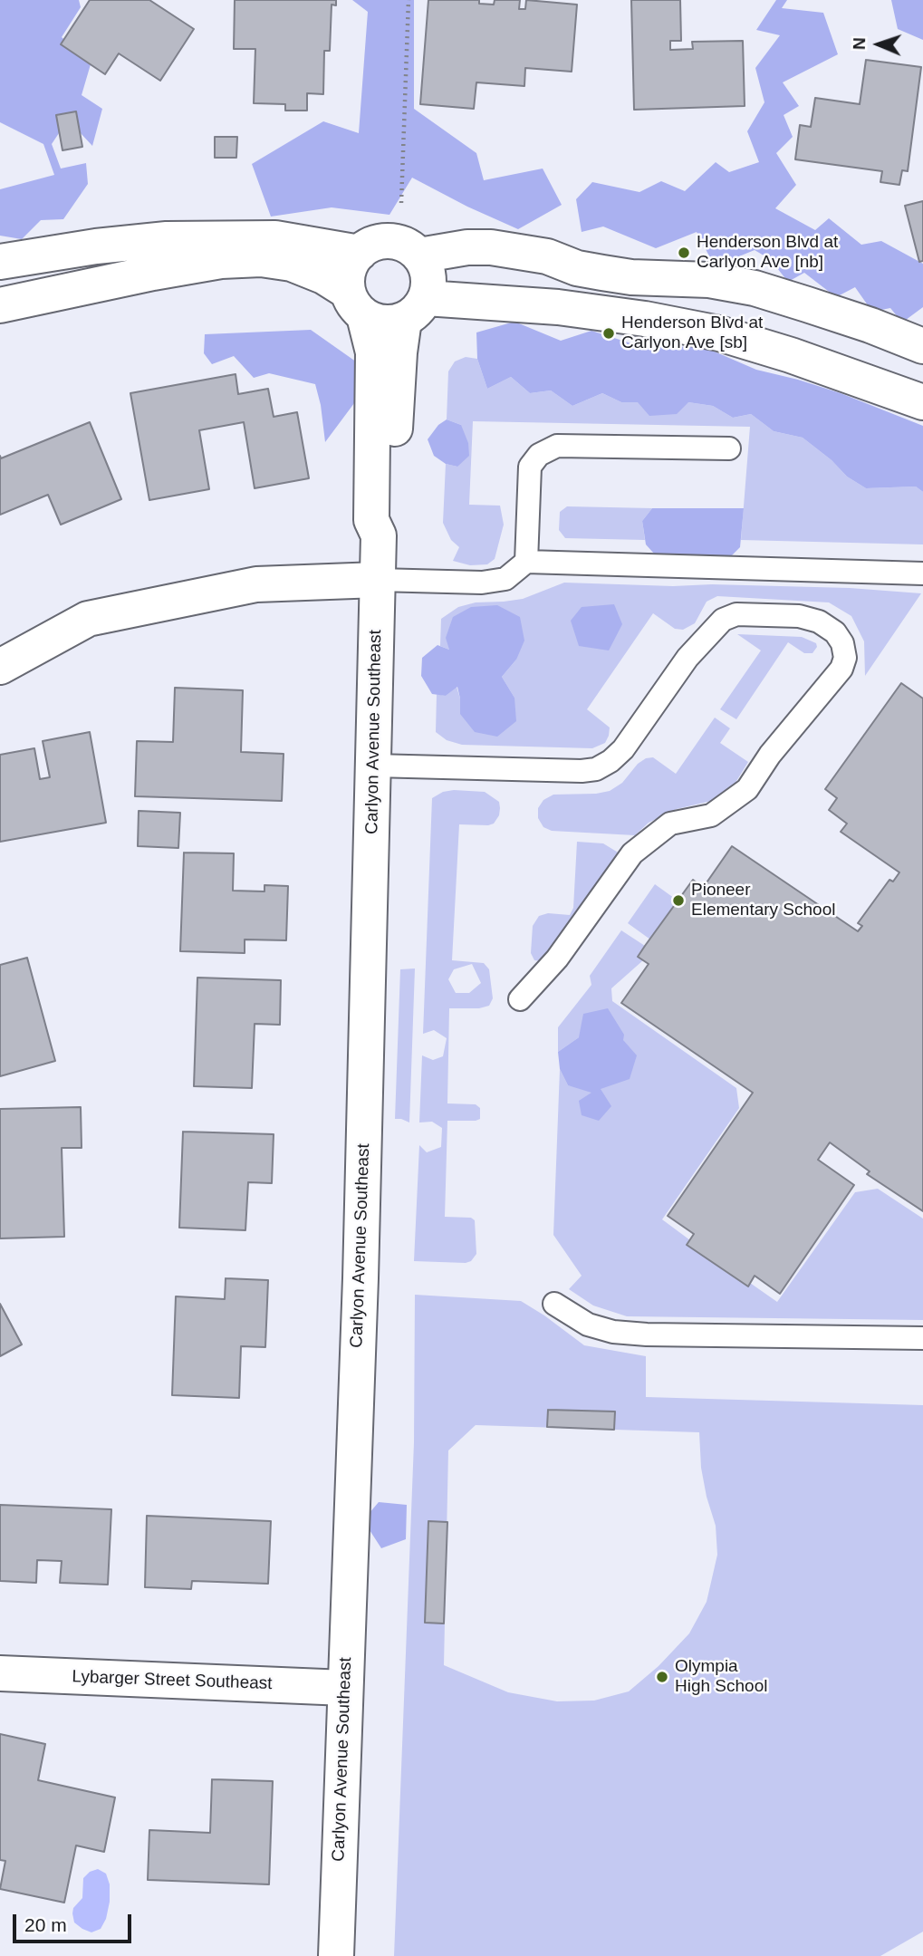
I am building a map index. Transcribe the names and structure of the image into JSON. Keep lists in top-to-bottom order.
{
  "streets": {
    "street": ["Carlyon Avenue Southeast", "Lybarger Street Southeast"]
  },
  "crossings": [
    ["Carlyon Avenue Southeast", "Lybarger Street Southeast"]
  ],
  "places": [
    "Henderson Blvd at Carlyon Ave [nb]",
    "Henderson Blvd at Carlyon Ave [sb]",
    "Pioneer Elementary School",
    "Olympia High School"
  ],
  "scale_bar": "20 m",
  "north": "left"
}
